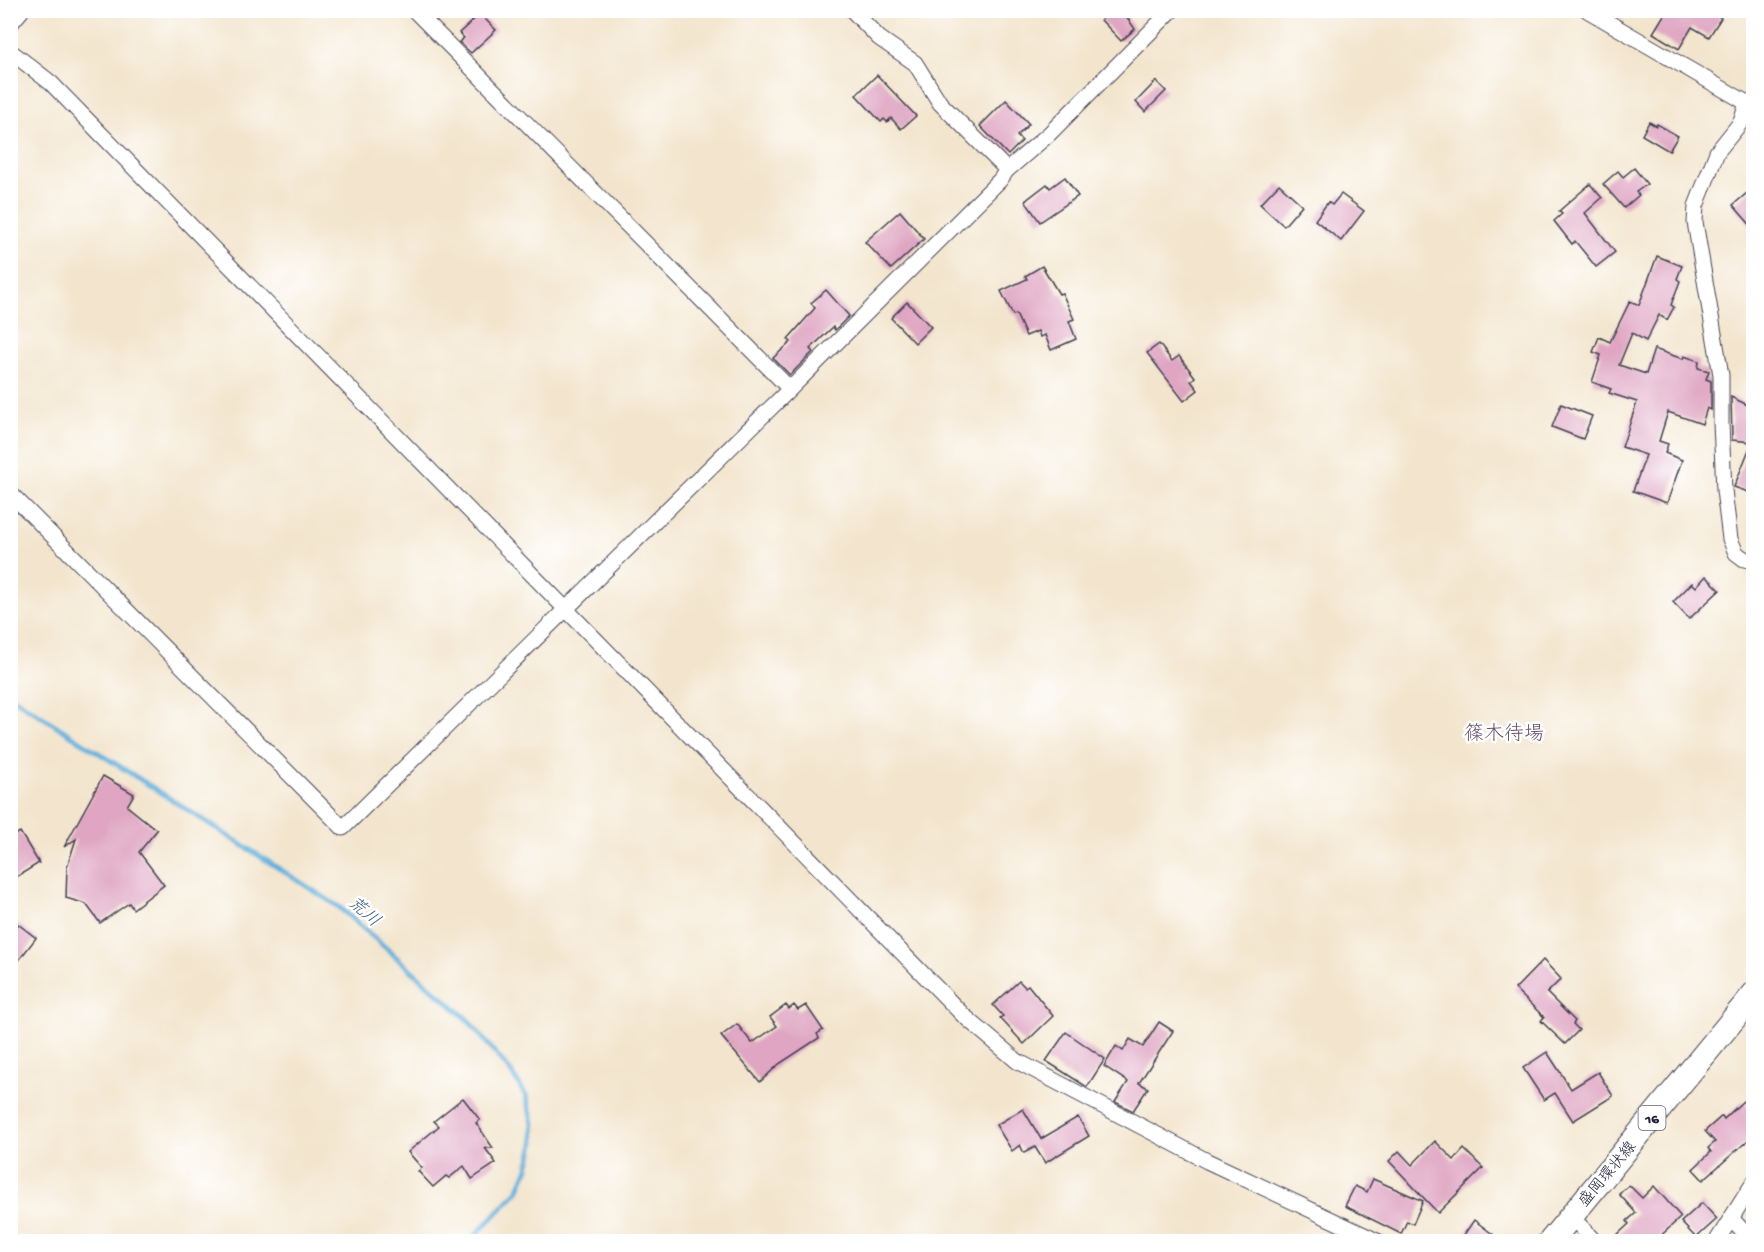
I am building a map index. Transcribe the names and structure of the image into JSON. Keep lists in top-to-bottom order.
{
  "streets": {
    "main road": ["16", "盛岡環状線"]
  },
  "districts": ["篠木待場"],
  "water": ["荒川"]
}
